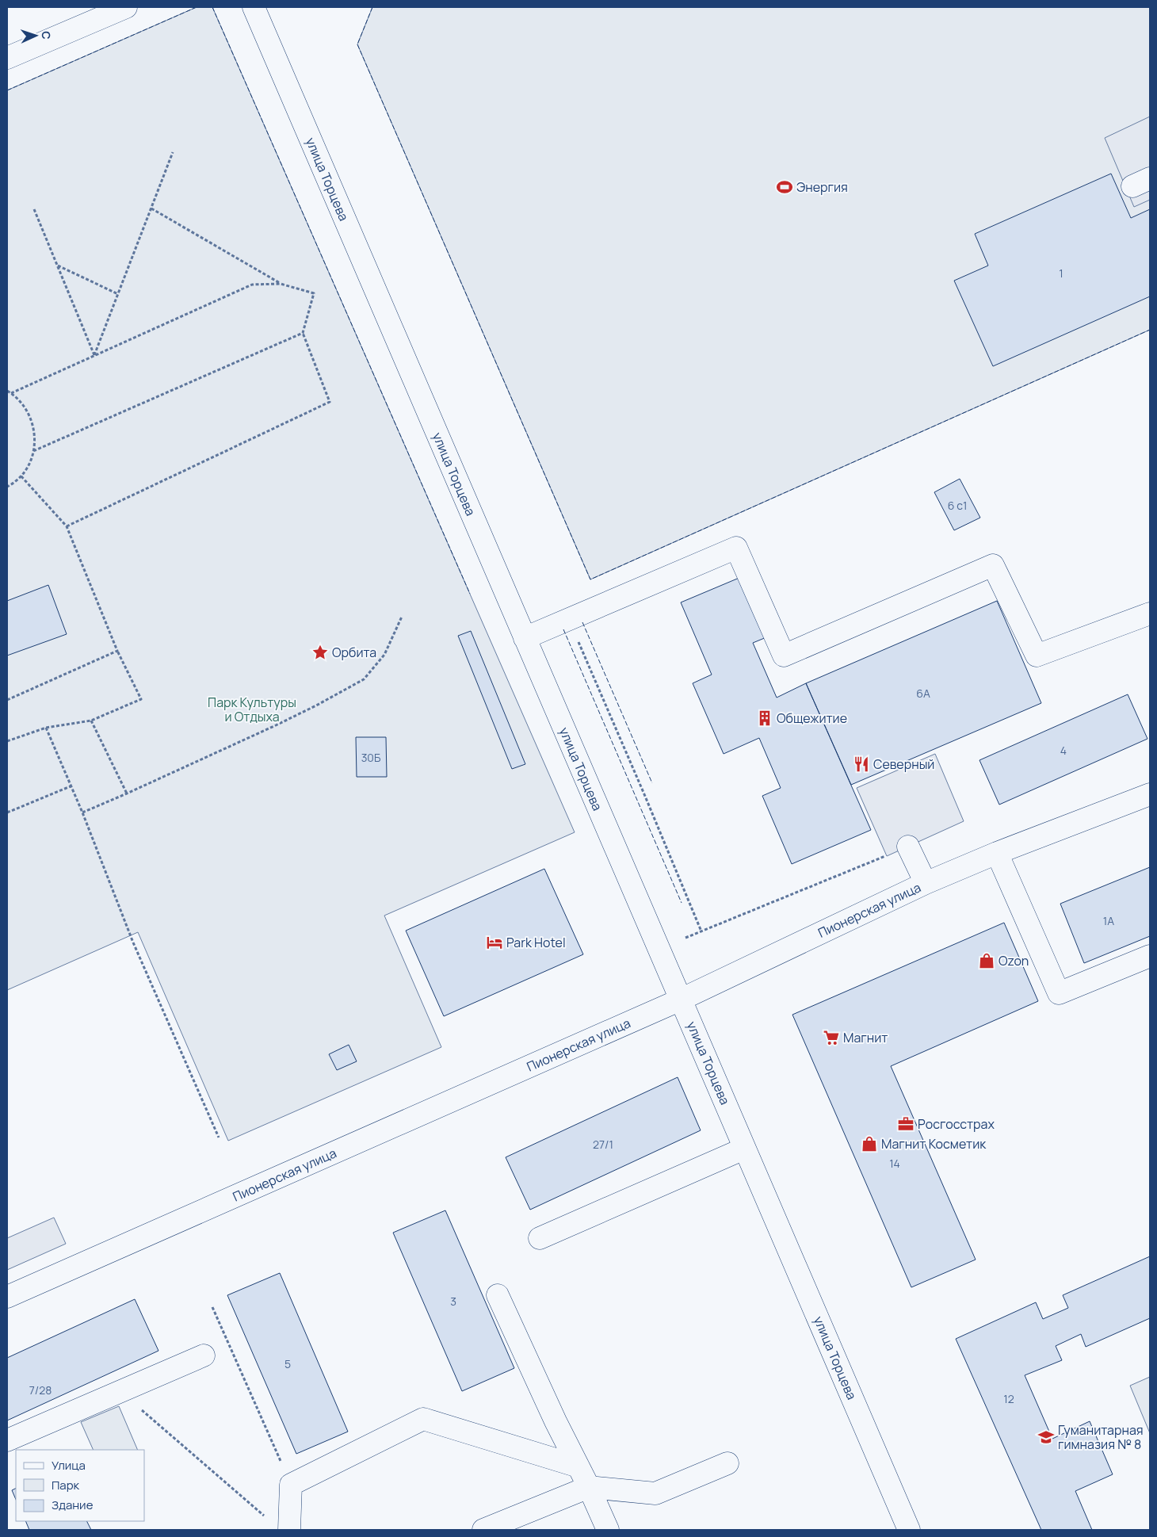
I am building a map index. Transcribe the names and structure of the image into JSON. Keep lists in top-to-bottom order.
{
  "streets": {
    "street": ["улица Торцева", "Пионерская улица"]
  },
  "crossings": [
    ["улица Торцева", "Пионерская улица"]
  ],
  "parks": ["Парк Культуры и Отдыха"],
  "places": {
    "sports": ["Энергия"],
    "place": ["Орбита"],
    "building": ["Общежитие"],
    "restaurant": ["Северный"],
    "hotel": ["Park Hotel"],
    "shop": ["Ozon", "Магнит Косметик"],
    "supermarket": ["Магнит"],
    "office": ["Росгосстрах"],
    "school or university": ["Гуманитарная гимназия № 8"]
  },
  "house_numbers": [
    "1",
    "6 с1",
    "6А",
    "4",
    "30Б",
    "1А",
    "27/1",
    "14",
    "3",
    "5",
    "7/28",
    "12"
  ],
  "legend": ["Улица", "Парк", "Здание"],
  "north": "right"
}
